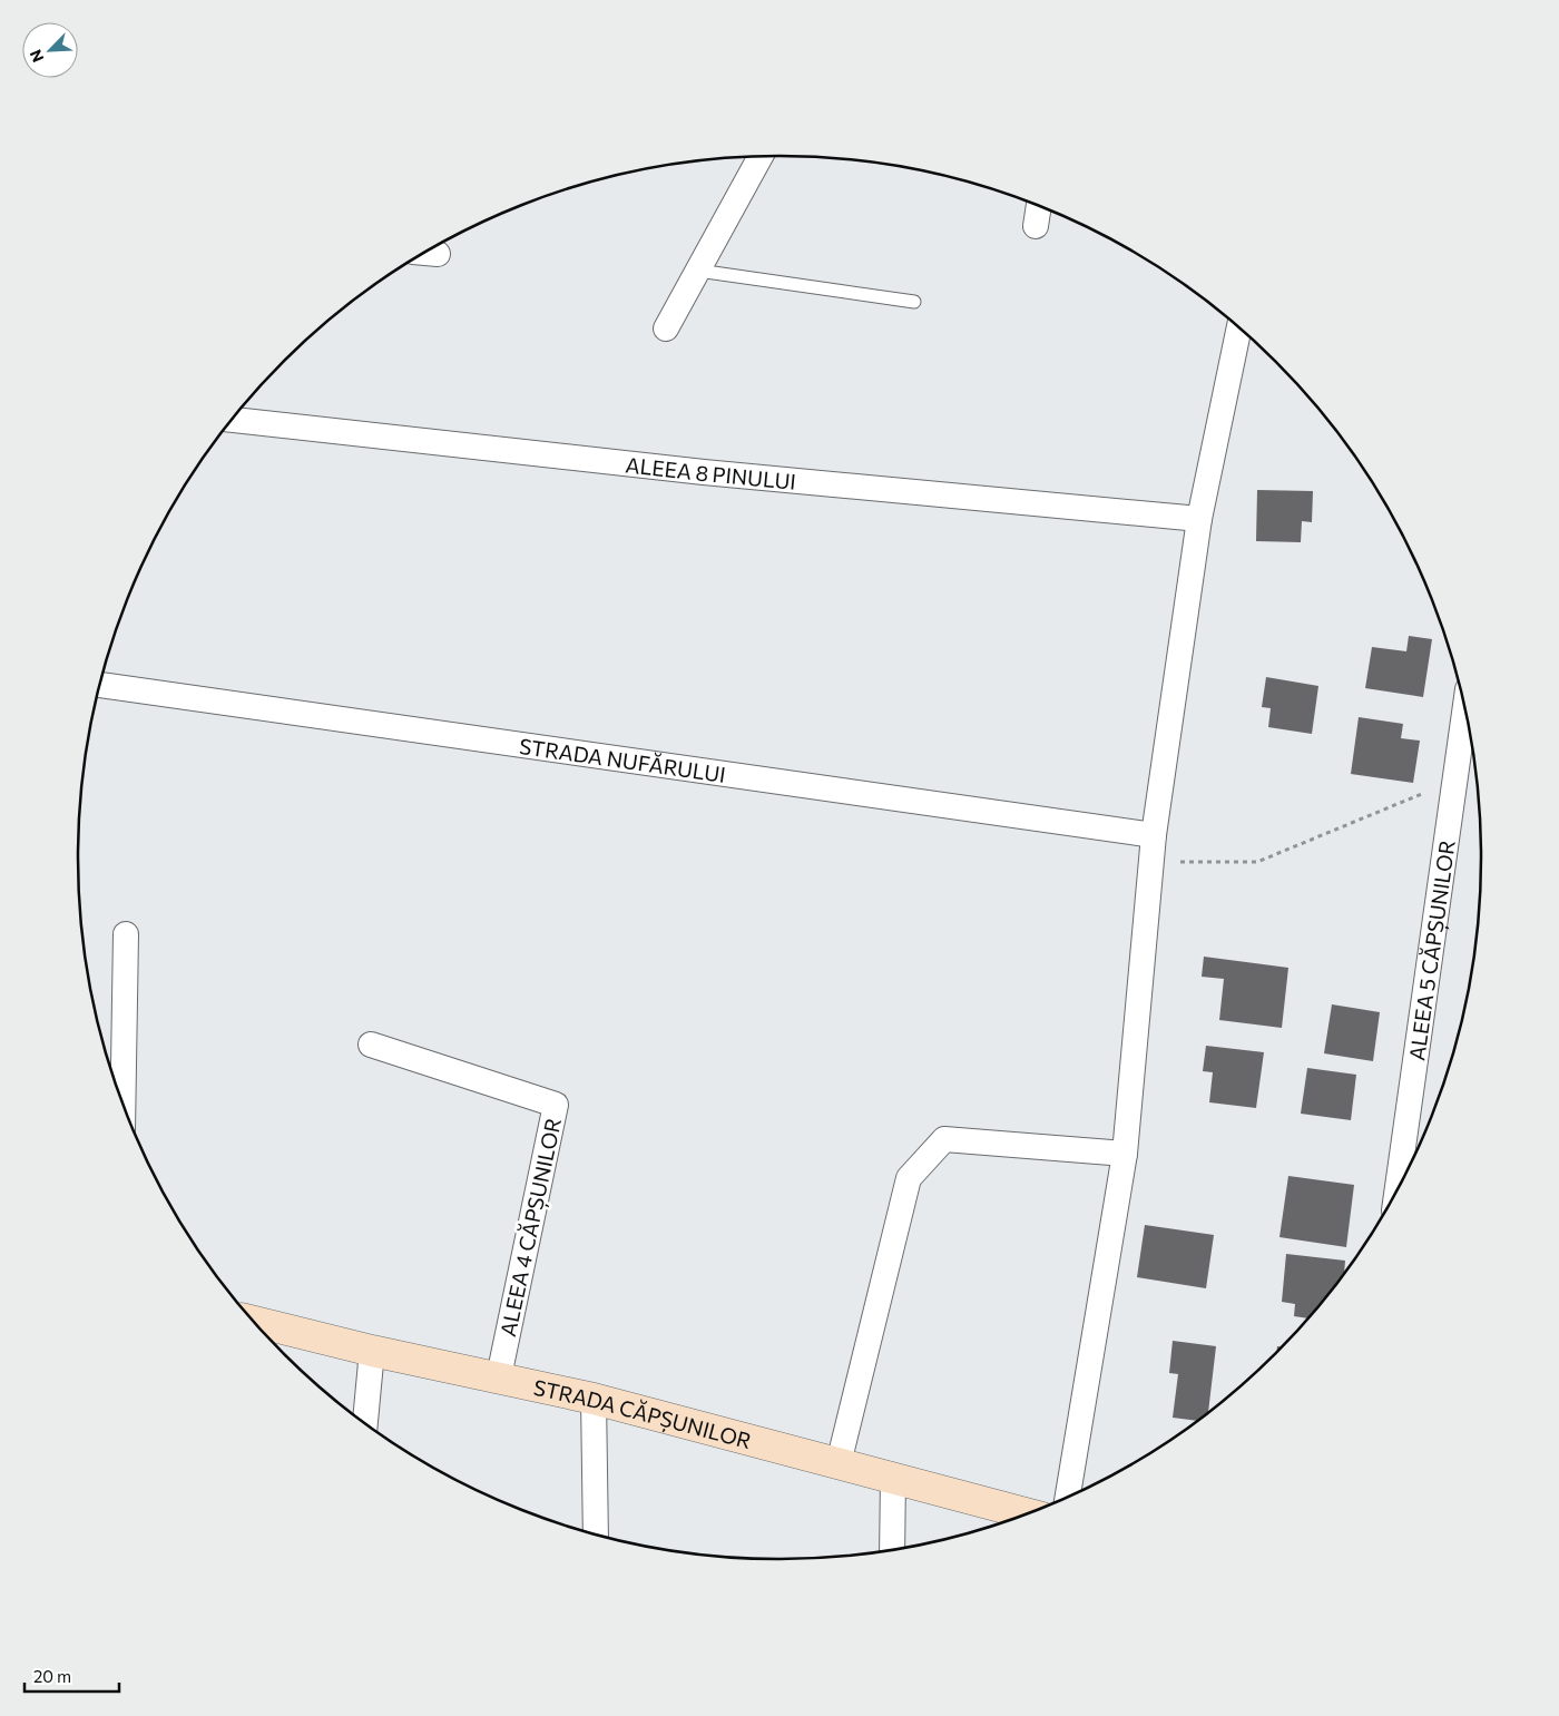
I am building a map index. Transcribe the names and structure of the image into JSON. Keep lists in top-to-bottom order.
{
  "streets": {
    "street": [
      "ALEEA 8 PINULUI",
      "STRADA NUFĂRULUI",
      "ALEEA 5 CĂPȘUNILOR",
      "ALEEA 4 CĂPȘUNILOR",
      "STRADA CĂPȘUNILOR"
    ]
  },
  "crossings": [
    ["ALEEA 4 CĂPȘUNILOR", "STRADA CĂPȘUNILOR"]
  ],
  "scale_bar": "20 m",
  "north": "bottom left"
}
